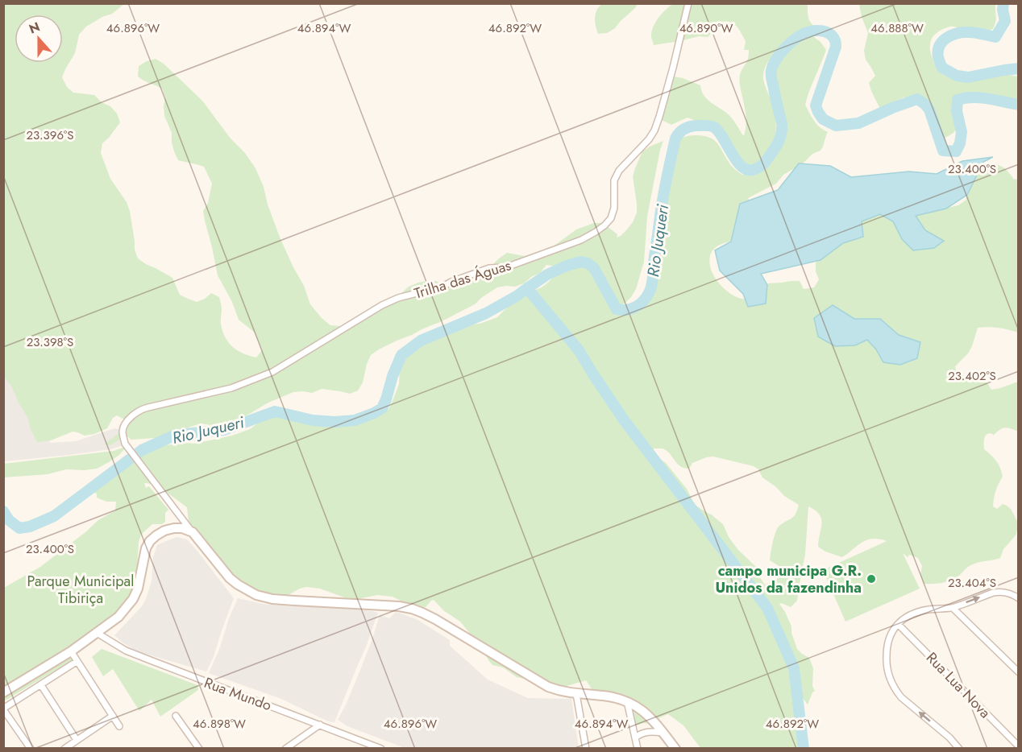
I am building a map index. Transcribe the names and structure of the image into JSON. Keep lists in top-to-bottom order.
{
  "streets": {
    "street": ["Trilha das Águas", "Rua Lua Nova", "Rua Mundo"]
  },
  "water": ["Rio Juqueri"],
  "parks": ["Parque Municipal Tibiriça"],
  "places": ["campo municipa G.R. Unidos da fazendinha"],
  "north": "top",
  "coordinates": [
    "46.896°W",
    "46.894°W",
    "46.892°W",
    "46.890°W",
    "46.888°W",
    "23.396°S",
    "23.400°S",
    "23.398°S",
    "23.402°S",
    "23.404°S",
    "46.898°W"
  ]
}
